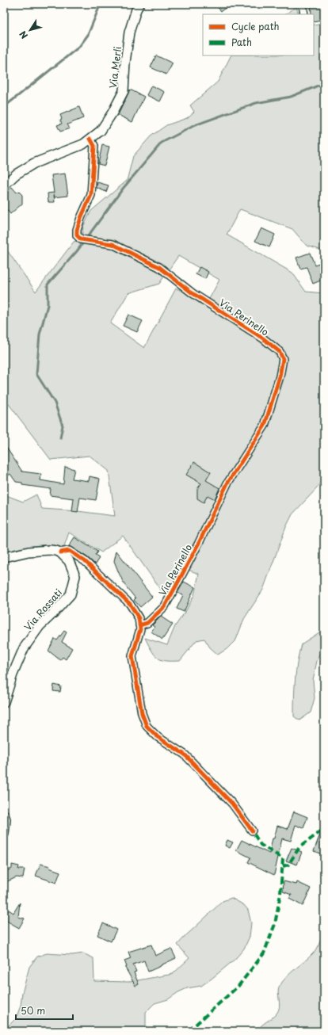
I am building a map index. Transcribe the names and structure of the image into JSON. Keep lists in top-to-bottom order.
{
  "streets": {
    "street": ["Via Merli", "Via Perinello", "Via Rossati"]
  },
  "crossings": [
    ["Via Merli", "Via Perinello"]
  ],
  "legend": ["Cycle path", "Path"],
  "scale_bar": "50 m",
  "north": "bottom left"
}
